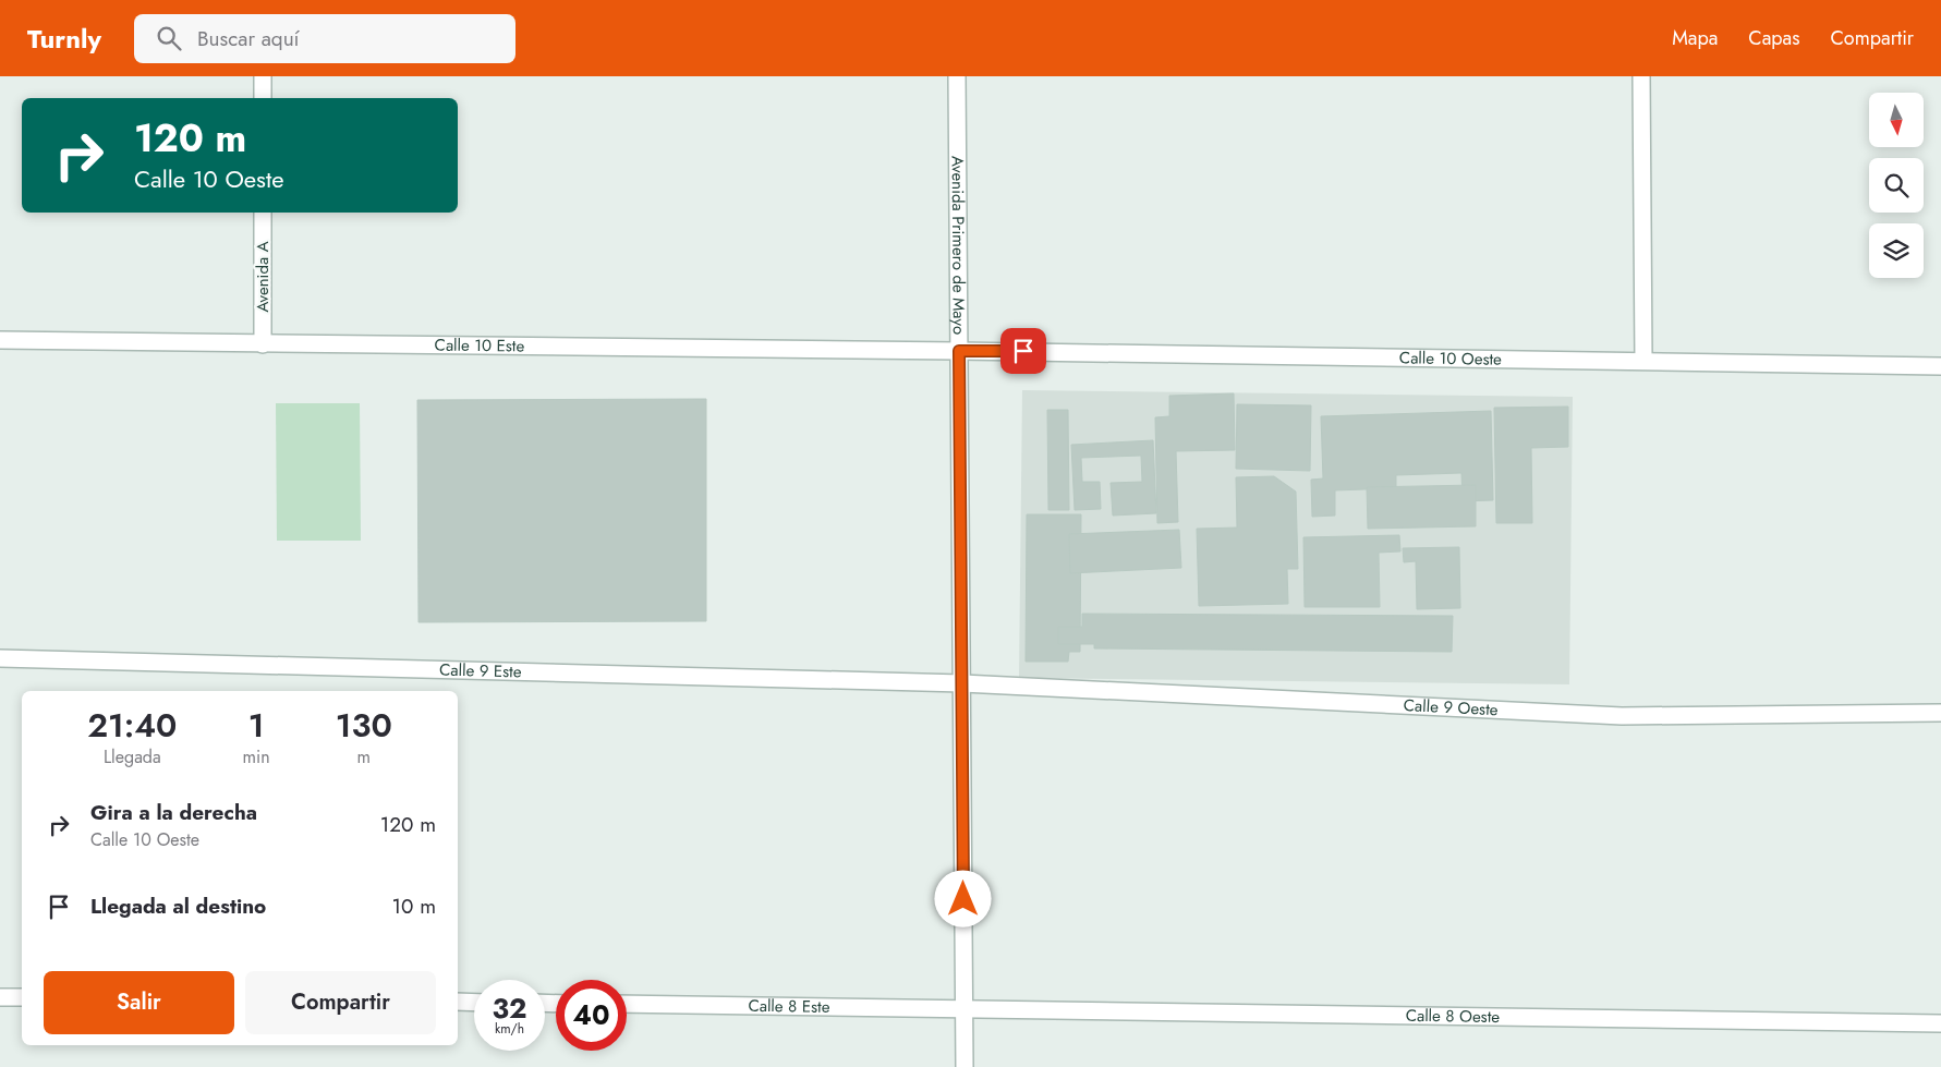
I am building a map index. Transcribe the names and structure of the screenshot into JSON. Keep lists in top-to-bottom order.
{
  "streets": {
    "street": [
      "Avenida Primero de Mayo",
      "Avenida A",
      "Calle 10 Este",
      "Calle 10 Oeste",
      "Calle 9 Este",
      "Calle 9 Oeste",
      "Calle 8 Este",
      "Calle 8 Oeste"
    ]
  },
  "crossings": [
    ["Avenida Primero de Mayo", "Calle 10 Este"],
    ["Avenida Primero de Mayo", "Calle 10 Oeste"],
    ["Avenida Primero de Mayo", "Calle 9 Este"],
    ["Avenida Primero de Mayo", "Calle 9 Oeste"],
    ["Avenida Primero de Mayo", "Calle 8 Este"],
    ["Avenida Primero de Mayo", "Calle 8 Oeste"],
    ["Avenida A", "Calle 10 Este"],
    ["Calle 10 Este", "Calle 10 Oeste"],
    ["Calle 9 Este", "Calle 9 Oeste"],
    ["Calle 8 Este", "Calle 8 Oeste"]
  ],
  "north": "bottom",
  "page": {
    "header": "Turnly",
    "search": "Buscar aquí",
    "nav": ["Mapa", "Capas", "Compartir"],
    "turn": ["120 m", "Calle 10 Oeste"],
    "eta": [
      "21:40",
      "Llegada",
      "1",
      "min",
      "130",
      "m"
    ],
    "list": [
      {
        "name": "Gira a la derecha",
        "note": "Calle 10 Oeste",
        "value": "120 m"
      },
      {
        "name": "Llegada al destino",
        "value": "10 m"
      }
    ],
    "buttons": ["Salir", "Compartir"],
    "speed": "32 km/h",
    "limit": "40"
  }
}
